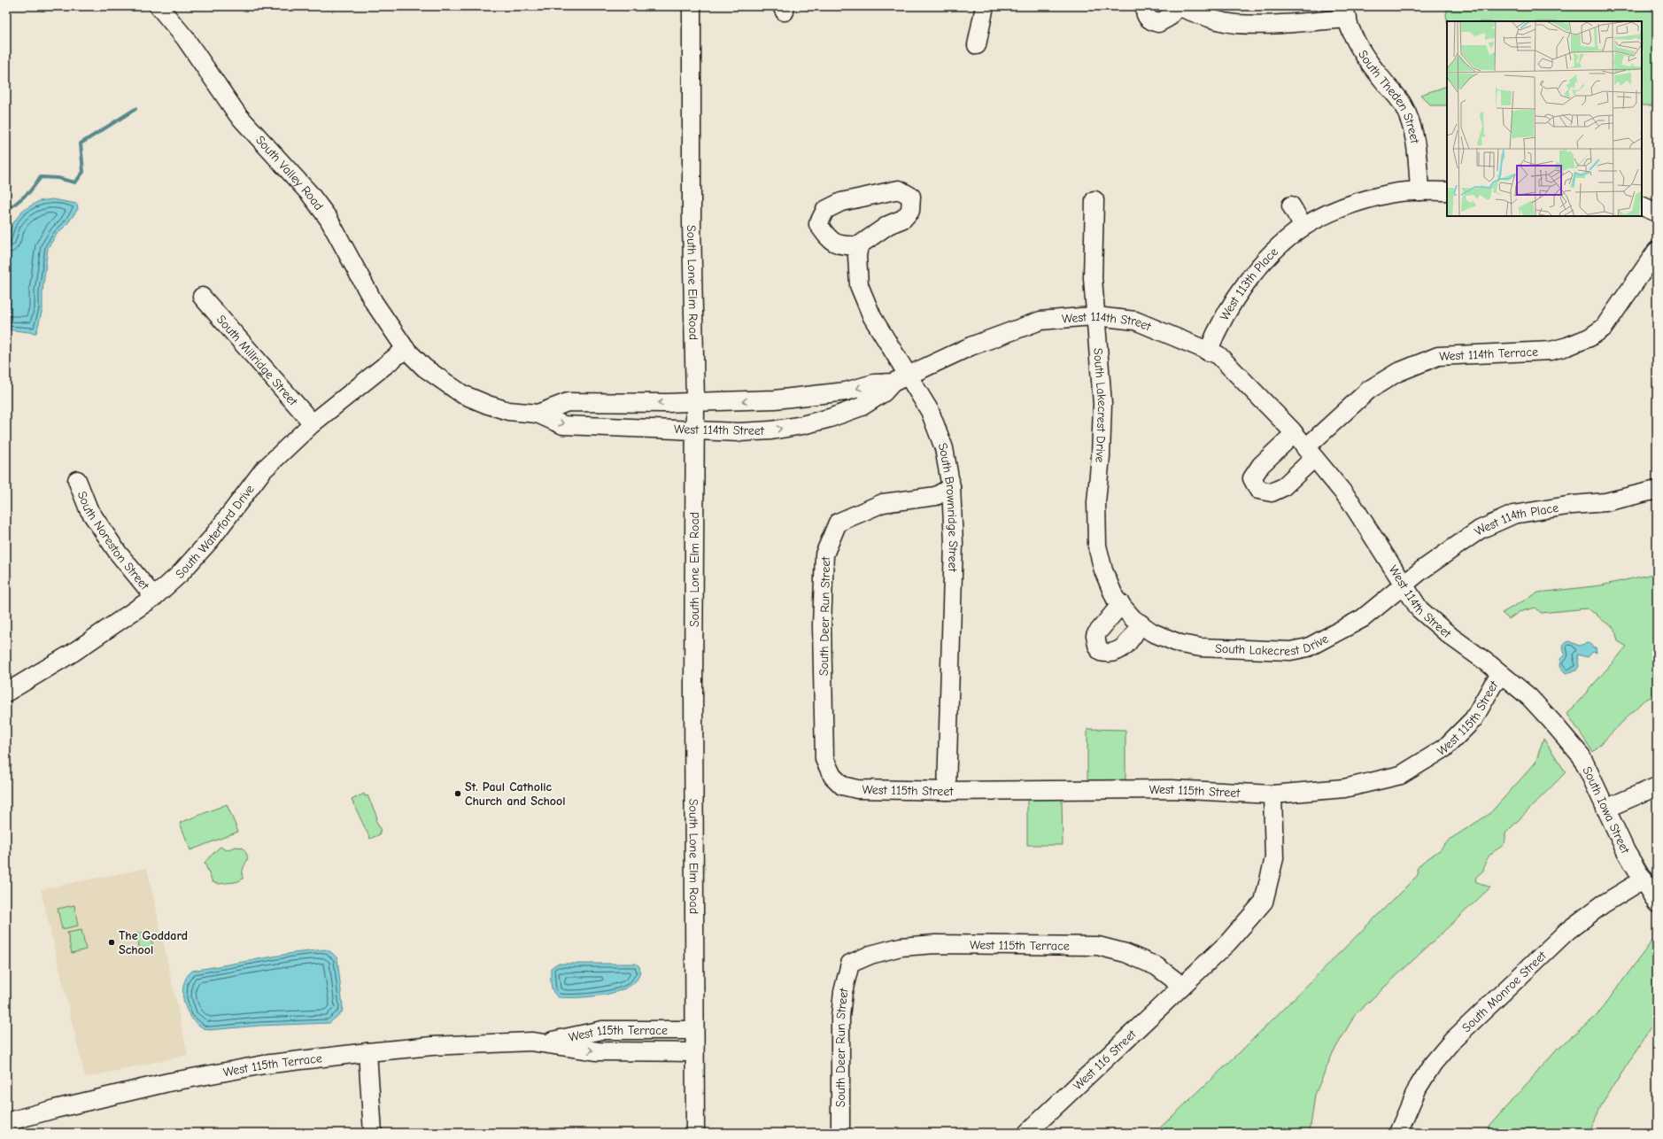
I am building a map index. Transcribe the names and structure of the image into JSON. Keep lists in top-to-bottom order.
{
  "streets": {
    "street": [
      "South Theden Street",
      "South Valley Road",
      "South Lone Elm Road",
      "West 113th Place",
      "West 114th Street",
      "West 114th Terrace",
      "South Millridge Street",
      "South Lakecrest Drive",
      "South Brownridge Street",
      "West 114th Place",
      "South Waterford Drive",
      "South Noreston Street",
      "South Deer Run Street",
      "West 115th Street",
      "South Iowa Street",
      "West 115th Terrace",
      "South Monroe Street",
      "West 116 Street"
    ]
  },
  "crossings": [
    ["South Theden Street", "West 113th Place"],
    ["South Valley Road", "West 114th Street"],
    ["South Valley Road", "South Waterford Drive"],
    ["South Lone Elm Road", "West 114th Street"],
    ["South Lone Elm Road", "West 115th Terrace"],
    ["West 113th Place", "West 114th Street"],
    ["West 114th Street", "West 114th Terrace"],
    ["West 114th Street", "South Lakecrest Drive"],
    ["West 114th Street", "South Brownridge Street"],
    ["West 114th Street", "West 114th Place"],
    ["West 114th Street", "South Waterford Drive"],
    ["West 114th Street", "West 115th Street"],
    ["West 114th Street", "South Iowa Street"],
    ["South Millridge Street", "South Waterford Drive"],
    ["South Lakecrest Drive", "West 114th Place"],
    ["South Brownridge Street", "South Deer Run Street"],
    ["South Brownridge Street", "West 115th Street"],
    ["South Waterford Drive", "South Noreston Street"],
    ["South Deer Run Street", "West 115th Street"],
    ["South Deer Run Street", "West 115th Terrace"],
    ["South Iowa Street", "South Monroe Street"],
    ["West 115th Terrace", "West 116 Street"]
  ],
  "places": ["St. Paul Catholic Church and School", "The Goddard School"]
}
